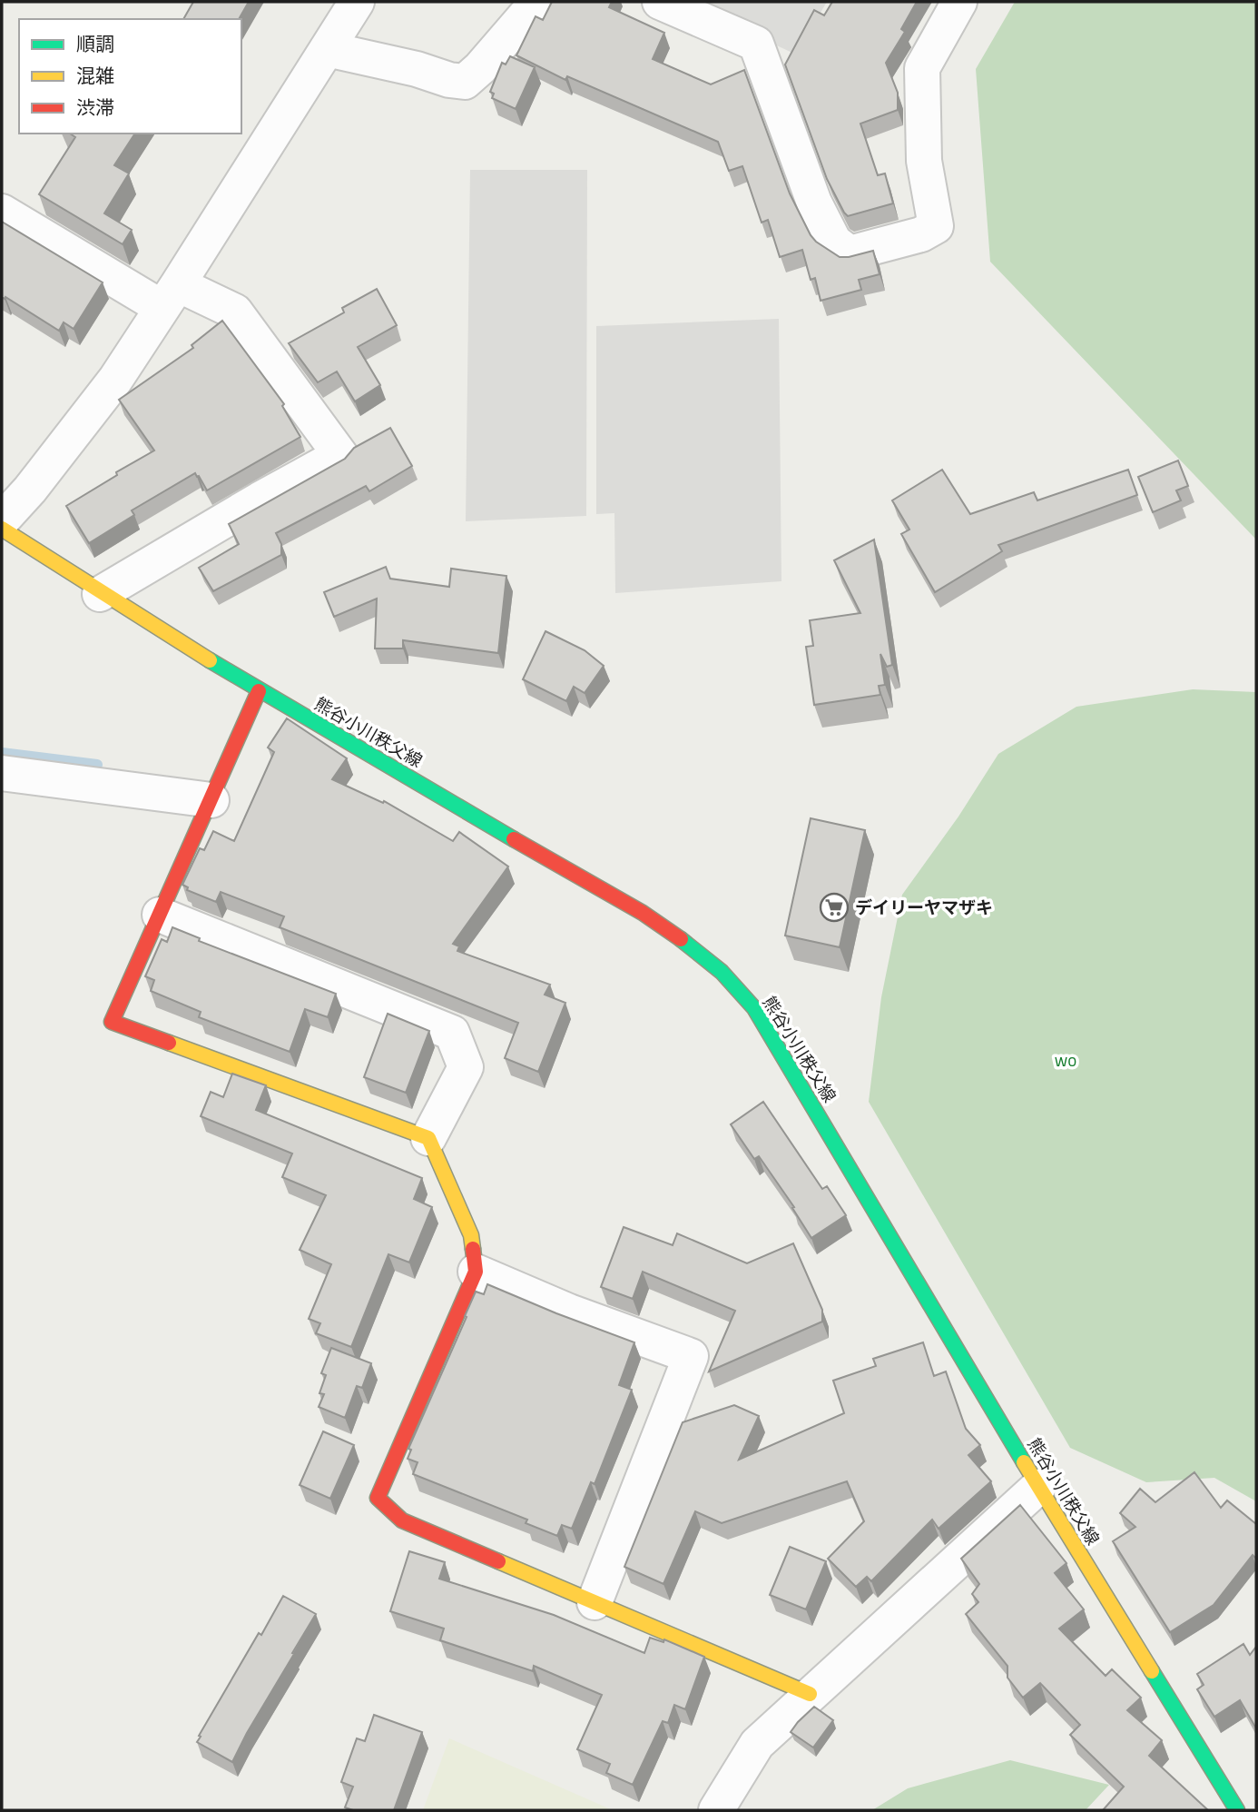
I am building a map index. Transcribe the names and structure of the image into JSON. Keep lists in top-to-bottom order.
{
  "streets": {
    "main road": ["熊谷小川秩父線"]
  },
  "parks": ["wo"],
  "places": {
    "supermarket": ["デイリーヤマザキ"]
  },
  "legend": ["順調", "混雑", "渋滞"]
}
